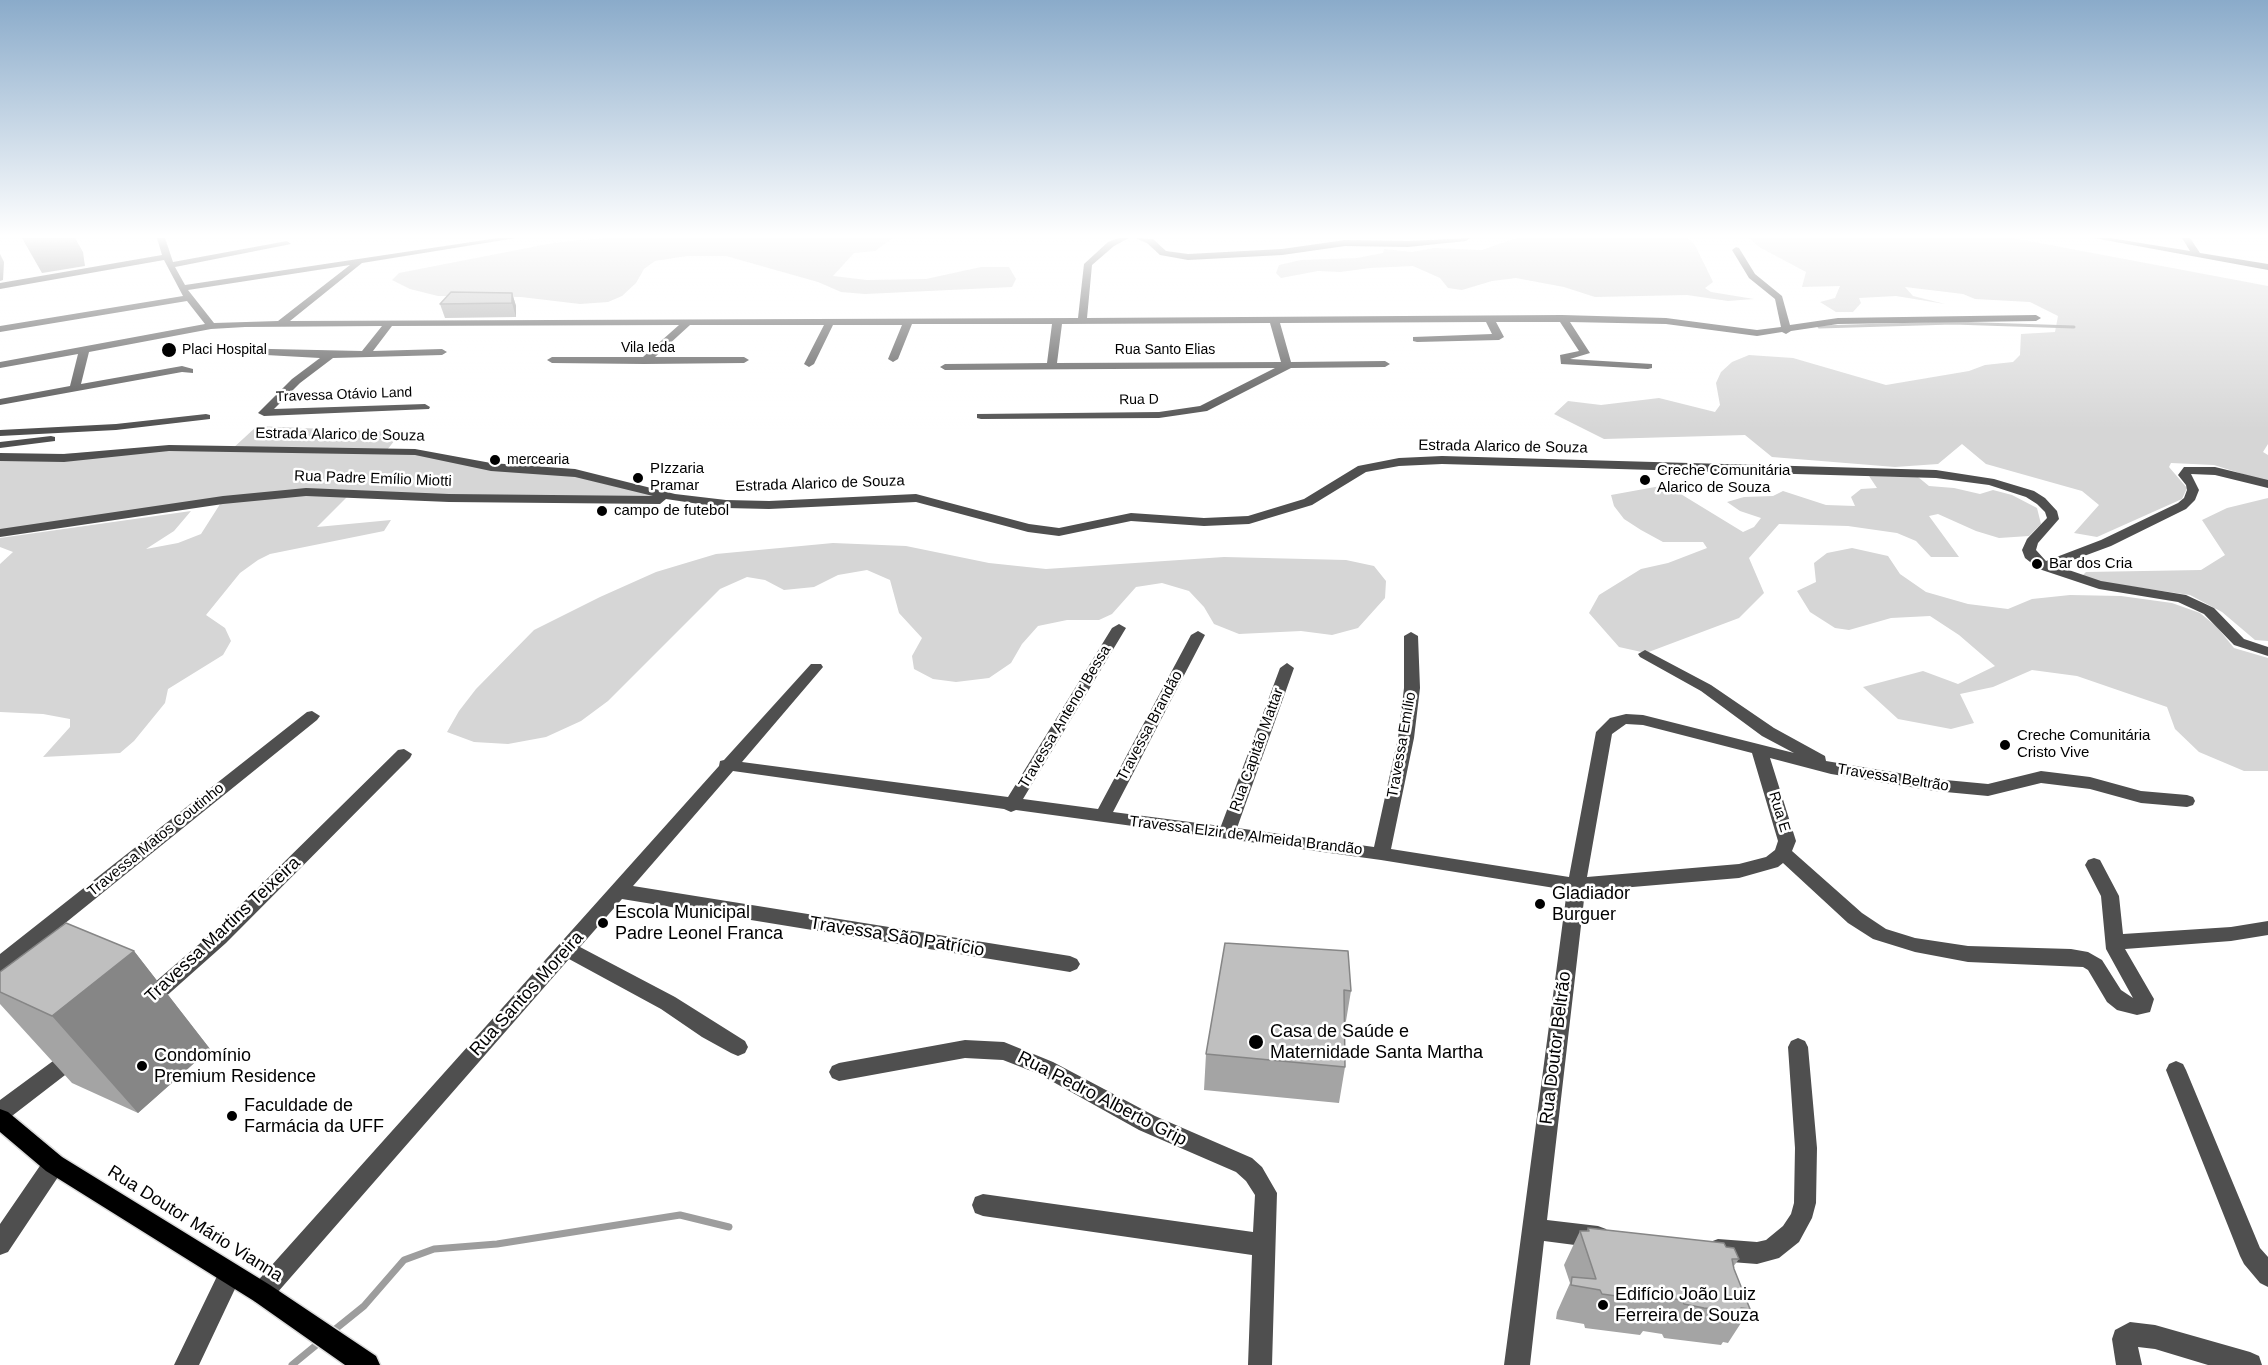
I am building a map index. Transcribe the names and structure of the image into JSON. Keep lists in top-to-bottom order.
{
  "streets": {
    "main road": ["Rua Doutor Mário Vianna"],
    "street": [
      "Vila Ieda",
      "Rua Santo Elias",
      "Travessa Otávio Land",
      "Rua D",
      "Estrada Alarico de Souza",
      "Rua Padre Emílio Miotti",
      "Travessa Antenor Bessa",
      "Travessa Brandão",
      "Travessa Emílio",
      "Rua Capitão Mattar",
      "Travessa Beltrão",
      "Rua E",
      "Travessa Elzir de Almeida Brandão",
      "Travessa Matos Coutinho",
      "Travessa Martins Teixeira",
      "Travessa São Patrício",
      "Rua Santos Moreira",
      "Rua Doutor Beltrão",
      "Rua Pedro Alberto Grip"
    ]
  },
  "crossings": [
    ["Rua Santo Elias", "Rua D"],
    ["Estrada Alarico de Souza", "Rua Padre Emílio Miotti"],
    ["Travessa Antenor Bessa", "Travessa Elzir de Almeida Brandão"],
    ["Travessa Brandão", "Travessa Elzir de Almeida Brandão"],
    ["Travessa Emílio", "Travessa Elzir de Almeida Brandão"],
    ["Rua Capitão Mattar", "Travessa Elzir de Almeida Brandão"],
    ["Travessa Beltrão", "Rua E"],
    ["Travessa Beltrão", "Rua Doutor Beltrão"],
    ["Rua E", "Travessa Elzir de Almeida Brandão"],
    ["Travessa Elzir de Almeida Brandão", "Rua Santos Moreira"],
    ["Travessa Elzir de Almeida Brandão", "Rua Doutor Beltrão"],
    ["Travessa São Patrício", "Rua Santos Moreira"],
    ["Rua Santos Moreira", "Rua Doutor Mário Vianna"]
  ],
  "places": [
    "Placi Hospital",
    "mercearia",
    "PIzzaria Pramar",
    "Creche Comunitária Alarico de Souza",
    "campo de futebol",
    "Bar dos Cria",
    "Creche Comunitária Cristo Vive",
    "Gladiador Burguer",
    "Escola Municipal Padre Leonel Franca",
    "Casa de Saúde e Maternidade Santa Martha",
    "Condomínio Premium Residence",
    "Faculdade de Farmácia da UFF",
    "Edifício João Luiz Ferreira de Souza"
  ]
}
